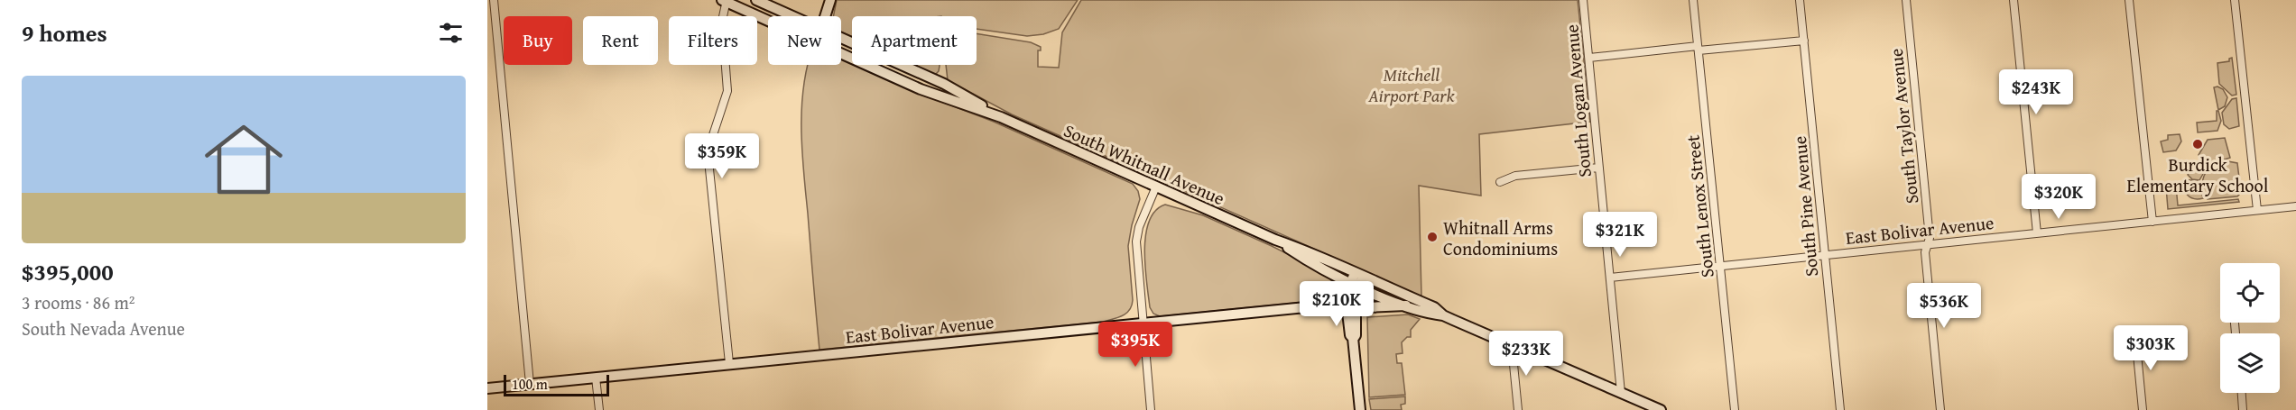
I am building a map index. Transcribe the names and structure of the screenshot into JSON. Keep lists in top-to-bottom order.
{
  "streets": {
    "street": [
      "South Logan Avenue",
      "South Taylor Avenue",
      "South Whitnall Avenue",
      "South Lenox Street",
      "South Pine Avenue",
      "East Bolivar Avenue"
    ]
  },
  "crossings": [
    ["South Logan Avenue", "South Whitnall Avenue"],
    ["South Logan Avenue", "East Bolivar Avenue"],
    ["South Taylor Avenue", "East Bolivar Avenue"],
    ["South Whitnall Avenue", "East Bolivar Avenue"],
    ["South Lenox Street", "East Bolivar Avenue"],
    ["South Pine Avenue", "East Bolivar Avenue"]
  ],
  "parks": ["Mitchell Airport Park"],
  "places": ["Burdick Elementary School", "Whitnall Arms Condominiums"],
  "scale_bar": "100 m",
  "page": {
    "heading": "9 homes",
    "chip": [
      "Buy",
      "Rent",
      "Filters",
      "New",
      "Apartment"
    ],
    "list": [
      {
        "name": "$395,000",
        "note": "3 rooms · 86 m² · South Nevada Avenue"
      }
    ],
    "price": [
      "$243K",
      "$359K",
      "$320K",
      "$321K",
      "$210K",
      "$536K",
      "$395K",
      "$303K",
      "$233K"
    ],
    "scale": "100 m"
  }
}
